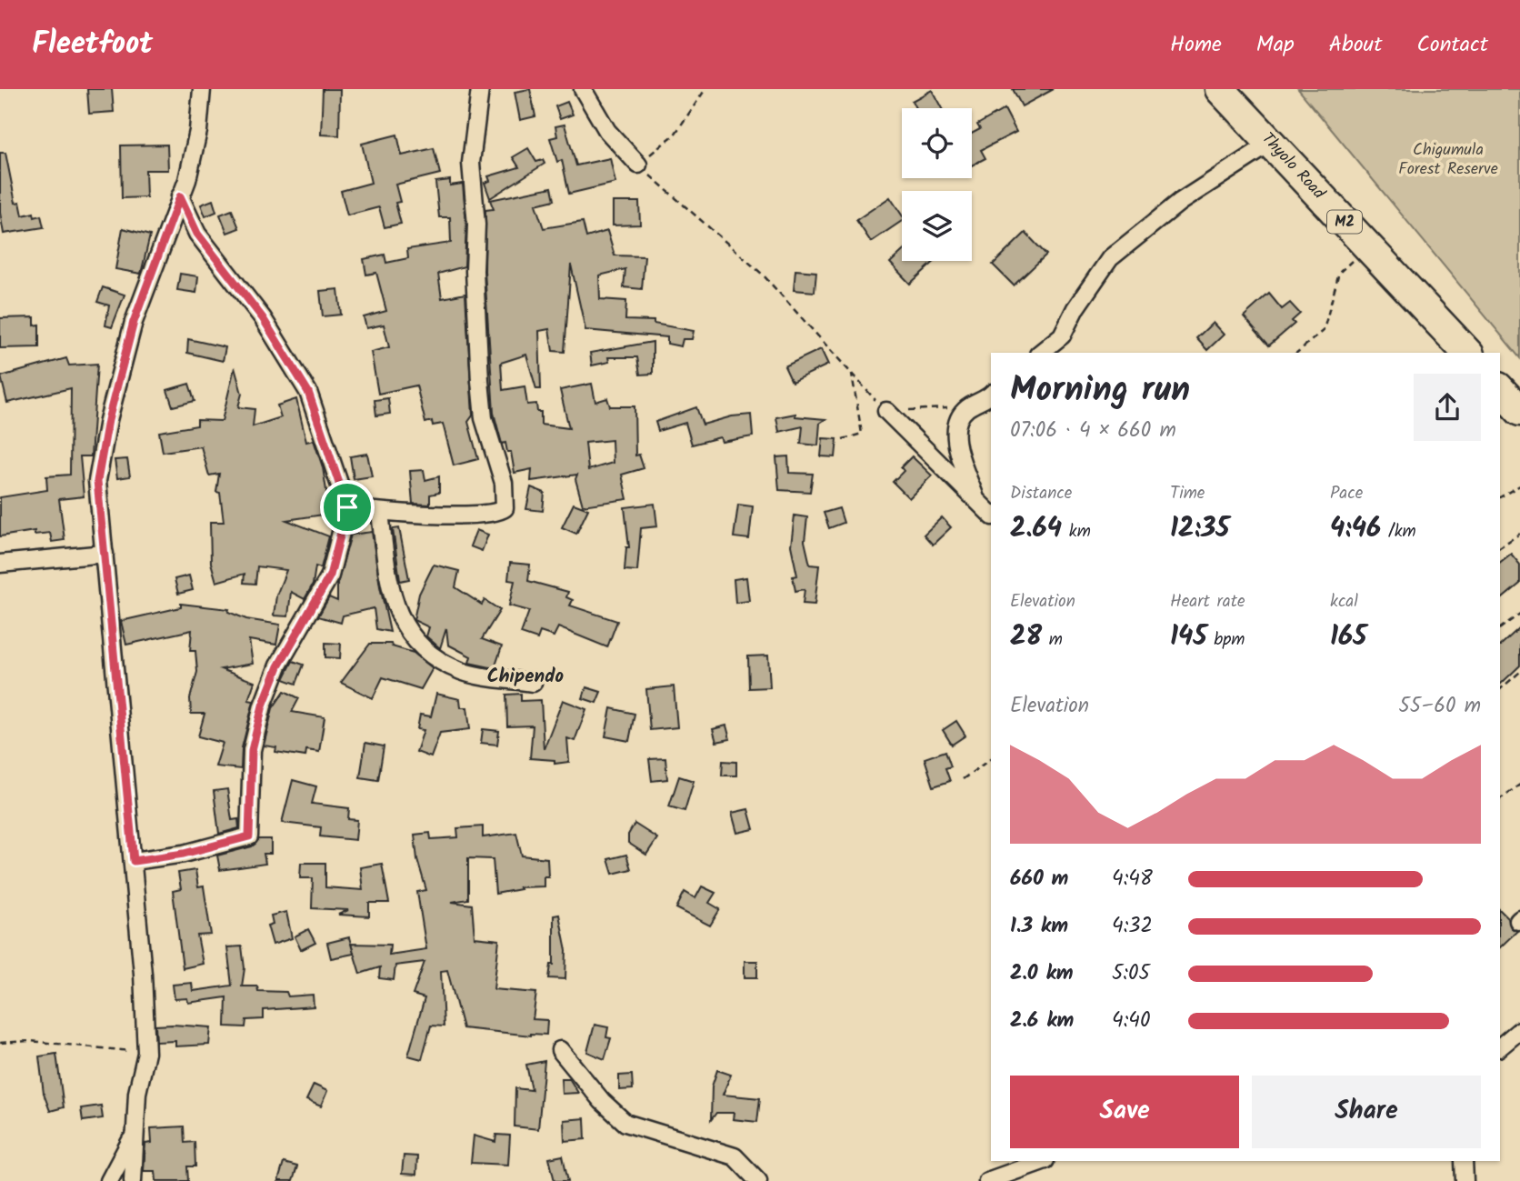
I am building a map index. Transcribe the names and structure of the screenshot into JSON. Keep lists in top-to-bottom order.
{
  "streets": {
    "highway": ["Thyolo Road", "M2"]
  },
  "districts": ["Chipendo"],
  "parks": ["Chigumula Forest Reserve"],
  "page": {
    "header": "Fleetfoot",
    "nav": [
      "Home",
      "Map",
      "About",
      "Contact"
    ],
    "heading": ["Morning run", "07:06 · 4 × 660 m"],
    "stats": [
      ["Distance", "2.64 km"],
      ["Time", "12:35"],
      ["Pace", "4:46 /km"],
      ["Elevation", "28 m"],
      ["Heart rate", "145 bpm"],
      ["kcal", "165"]
    ],
    "chart": ["Elevation", "55–60 m"],
    "list": [
      {
        "name": "660 m",
        "note": "4:48"
      },
      {
        "name": "1.3 km",
        "note": "4:32"
      },
      {
        "name": "2.0 km",
        "note": "5:05"
      },
      {
        "name": "2.6 km",
        "note": "4:40"
      }
    ],
    "buttons": ["Save", "Share"]
  }
}
